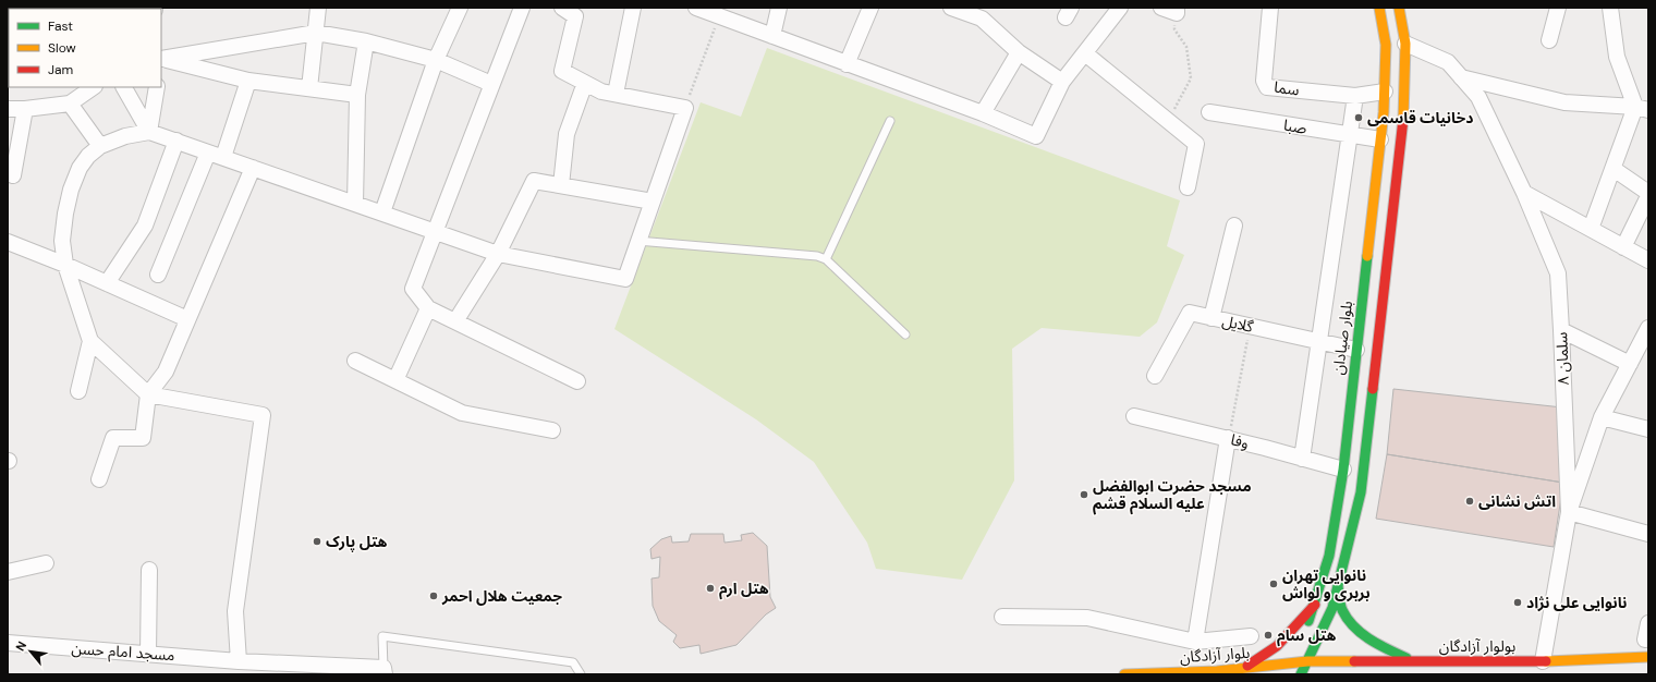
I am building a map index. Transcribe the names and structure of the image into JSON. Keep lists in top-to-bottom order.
{
  "streets": {
    "main road": ["بلوار صیادان", "بولوار آزادگان", "بلوار آزادگان"],
    "street": [
      "سما",
      "صبا",
      "گلایل",
      "سلمان ۸",
      "وفا",
      "مسجد امام حسن"
    ]
  },
  "crossings": [
    ["سما", "بلوار صیادان"],
    ["صبا", "بلوار صیادان"],
    ["گلایل", "بلوار صیادان"],
    ["بلوار صیادان", "وفا"],
    ["سلمان ۸", "بولوار آزادگان"],
    ["بولوار آزادگان", "بلوار آزادگان"]
  ],
  "places": [
    "دخانیات قاسمی",
    "مسجد حضرت ابوالفضل علیه السلام قشم",
    "اتش نشانى",
    "هتل پارک",
    "نانوایی تهران بربری و لواش",
    "هتل ارم",
    "جمعیت هلال احمر",
    "نانوایی علی نژاد",
    "هتل سام"
  ],
  "legend": ["Fast", "Slow", "Jam"],
  "north": "top left"
}
